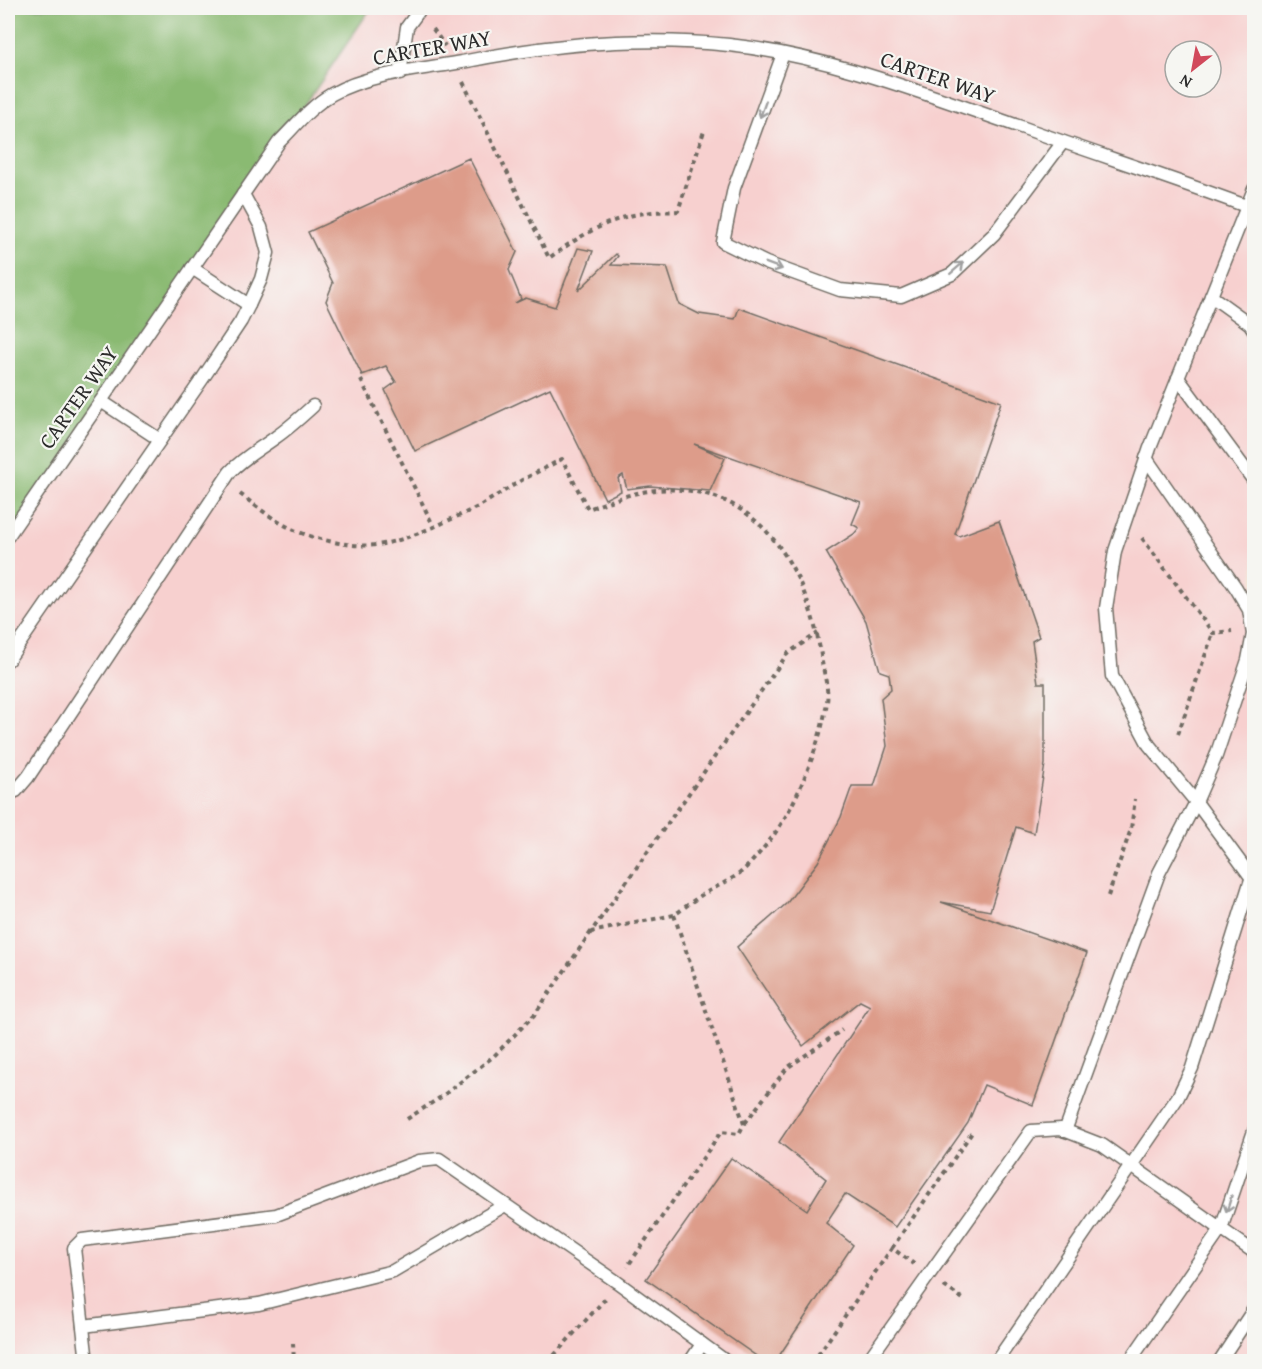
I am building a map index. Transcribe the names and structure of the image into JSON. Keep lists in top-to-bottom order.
{
  "streets": {
    "lane": ["CARTER WAY"]
  },
  "north": "bottom left"
}
